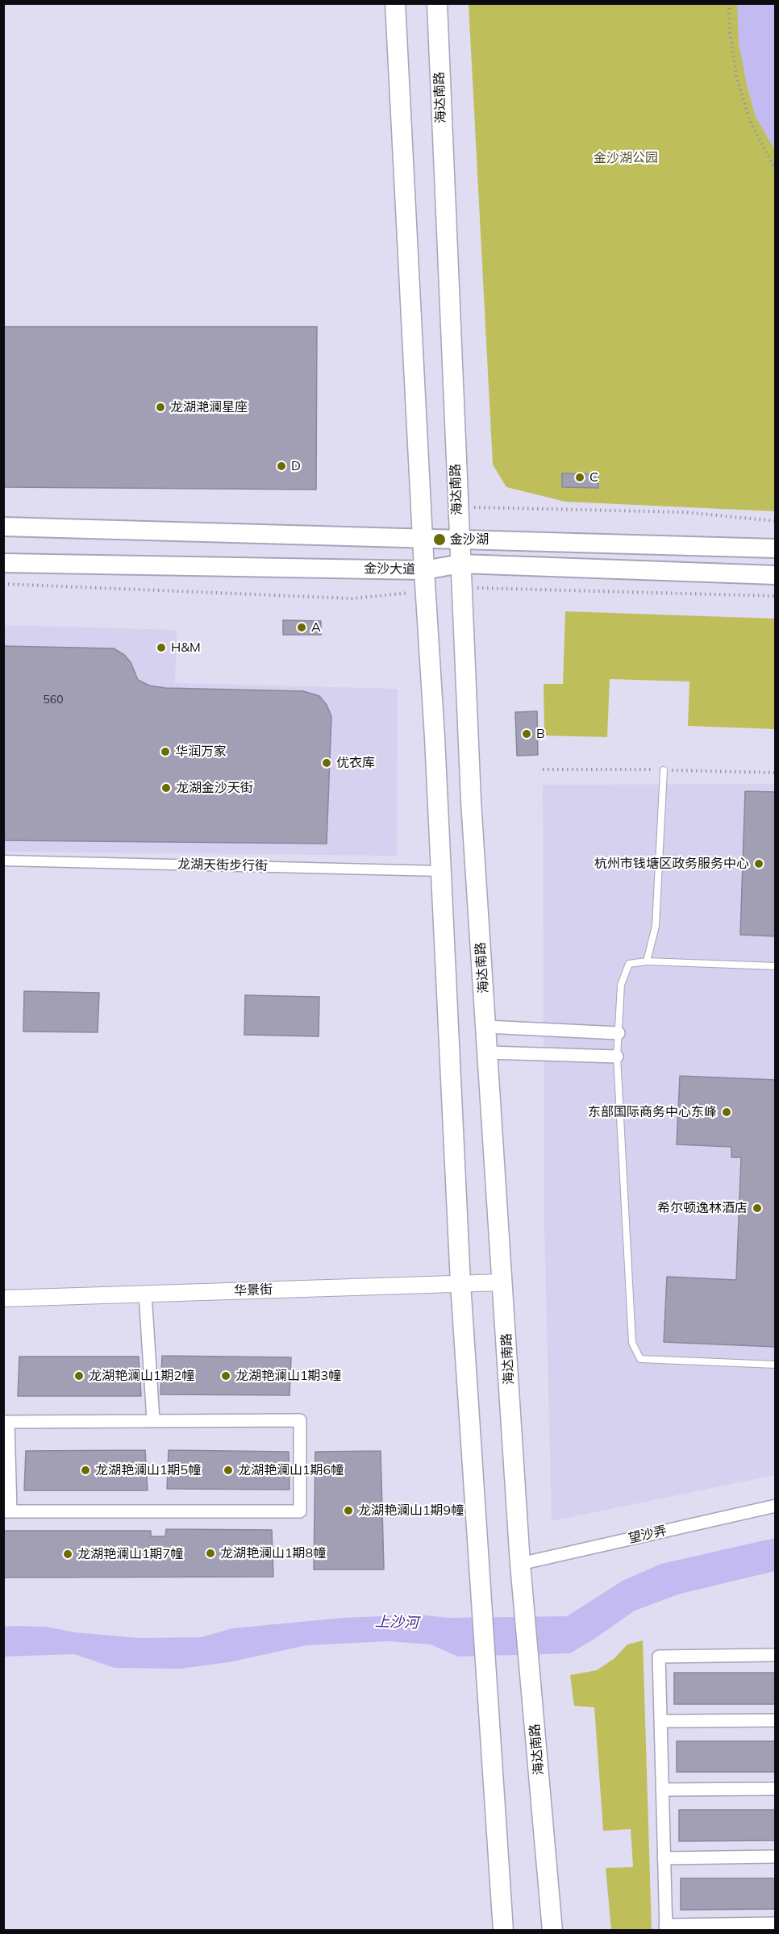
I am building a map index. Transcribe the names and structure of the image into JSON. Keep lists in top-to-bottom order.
{
  "streets": {
    "main road": ["海达南路", "金沙大道"],
    "street": ["龙湖天街步行街", "华景街", "望沙弄"]
  },
  "crossings": [
    ["海达南路", "金沙大道"],
    ["海达南路", "华景街"],
    ["海达南路", "望沙弄"]
  ],
  "water": ["上沙河"],
  "parks": ["金沙湖公园"],
  "places": [
    "龙湖滟澜星座",
    "D",
    "C",
    "金沙湖",
    "A",
    "H&M",
    "B",
    "华润万家",
    "优衣库",
    "龙湖金沙天街",
    "杭州市钱塘区政务服务中心",
    "东部国际商务中心东峰",
    "希尔顿逸林酒店",
    "龙湖艳澜山1期2幢",
    "龙湖艳澜山1期3幢",
    "龙湖艳澜山1期5幢",
    "龙湖艳澜山1期6幢",
    "龙湖艳澜山1期9幢",
    "龙湖艳澜山1期8幢",
    "龙湖艳澜山1期7幢"
  ],
  "house_numbers": ["560"]
}
